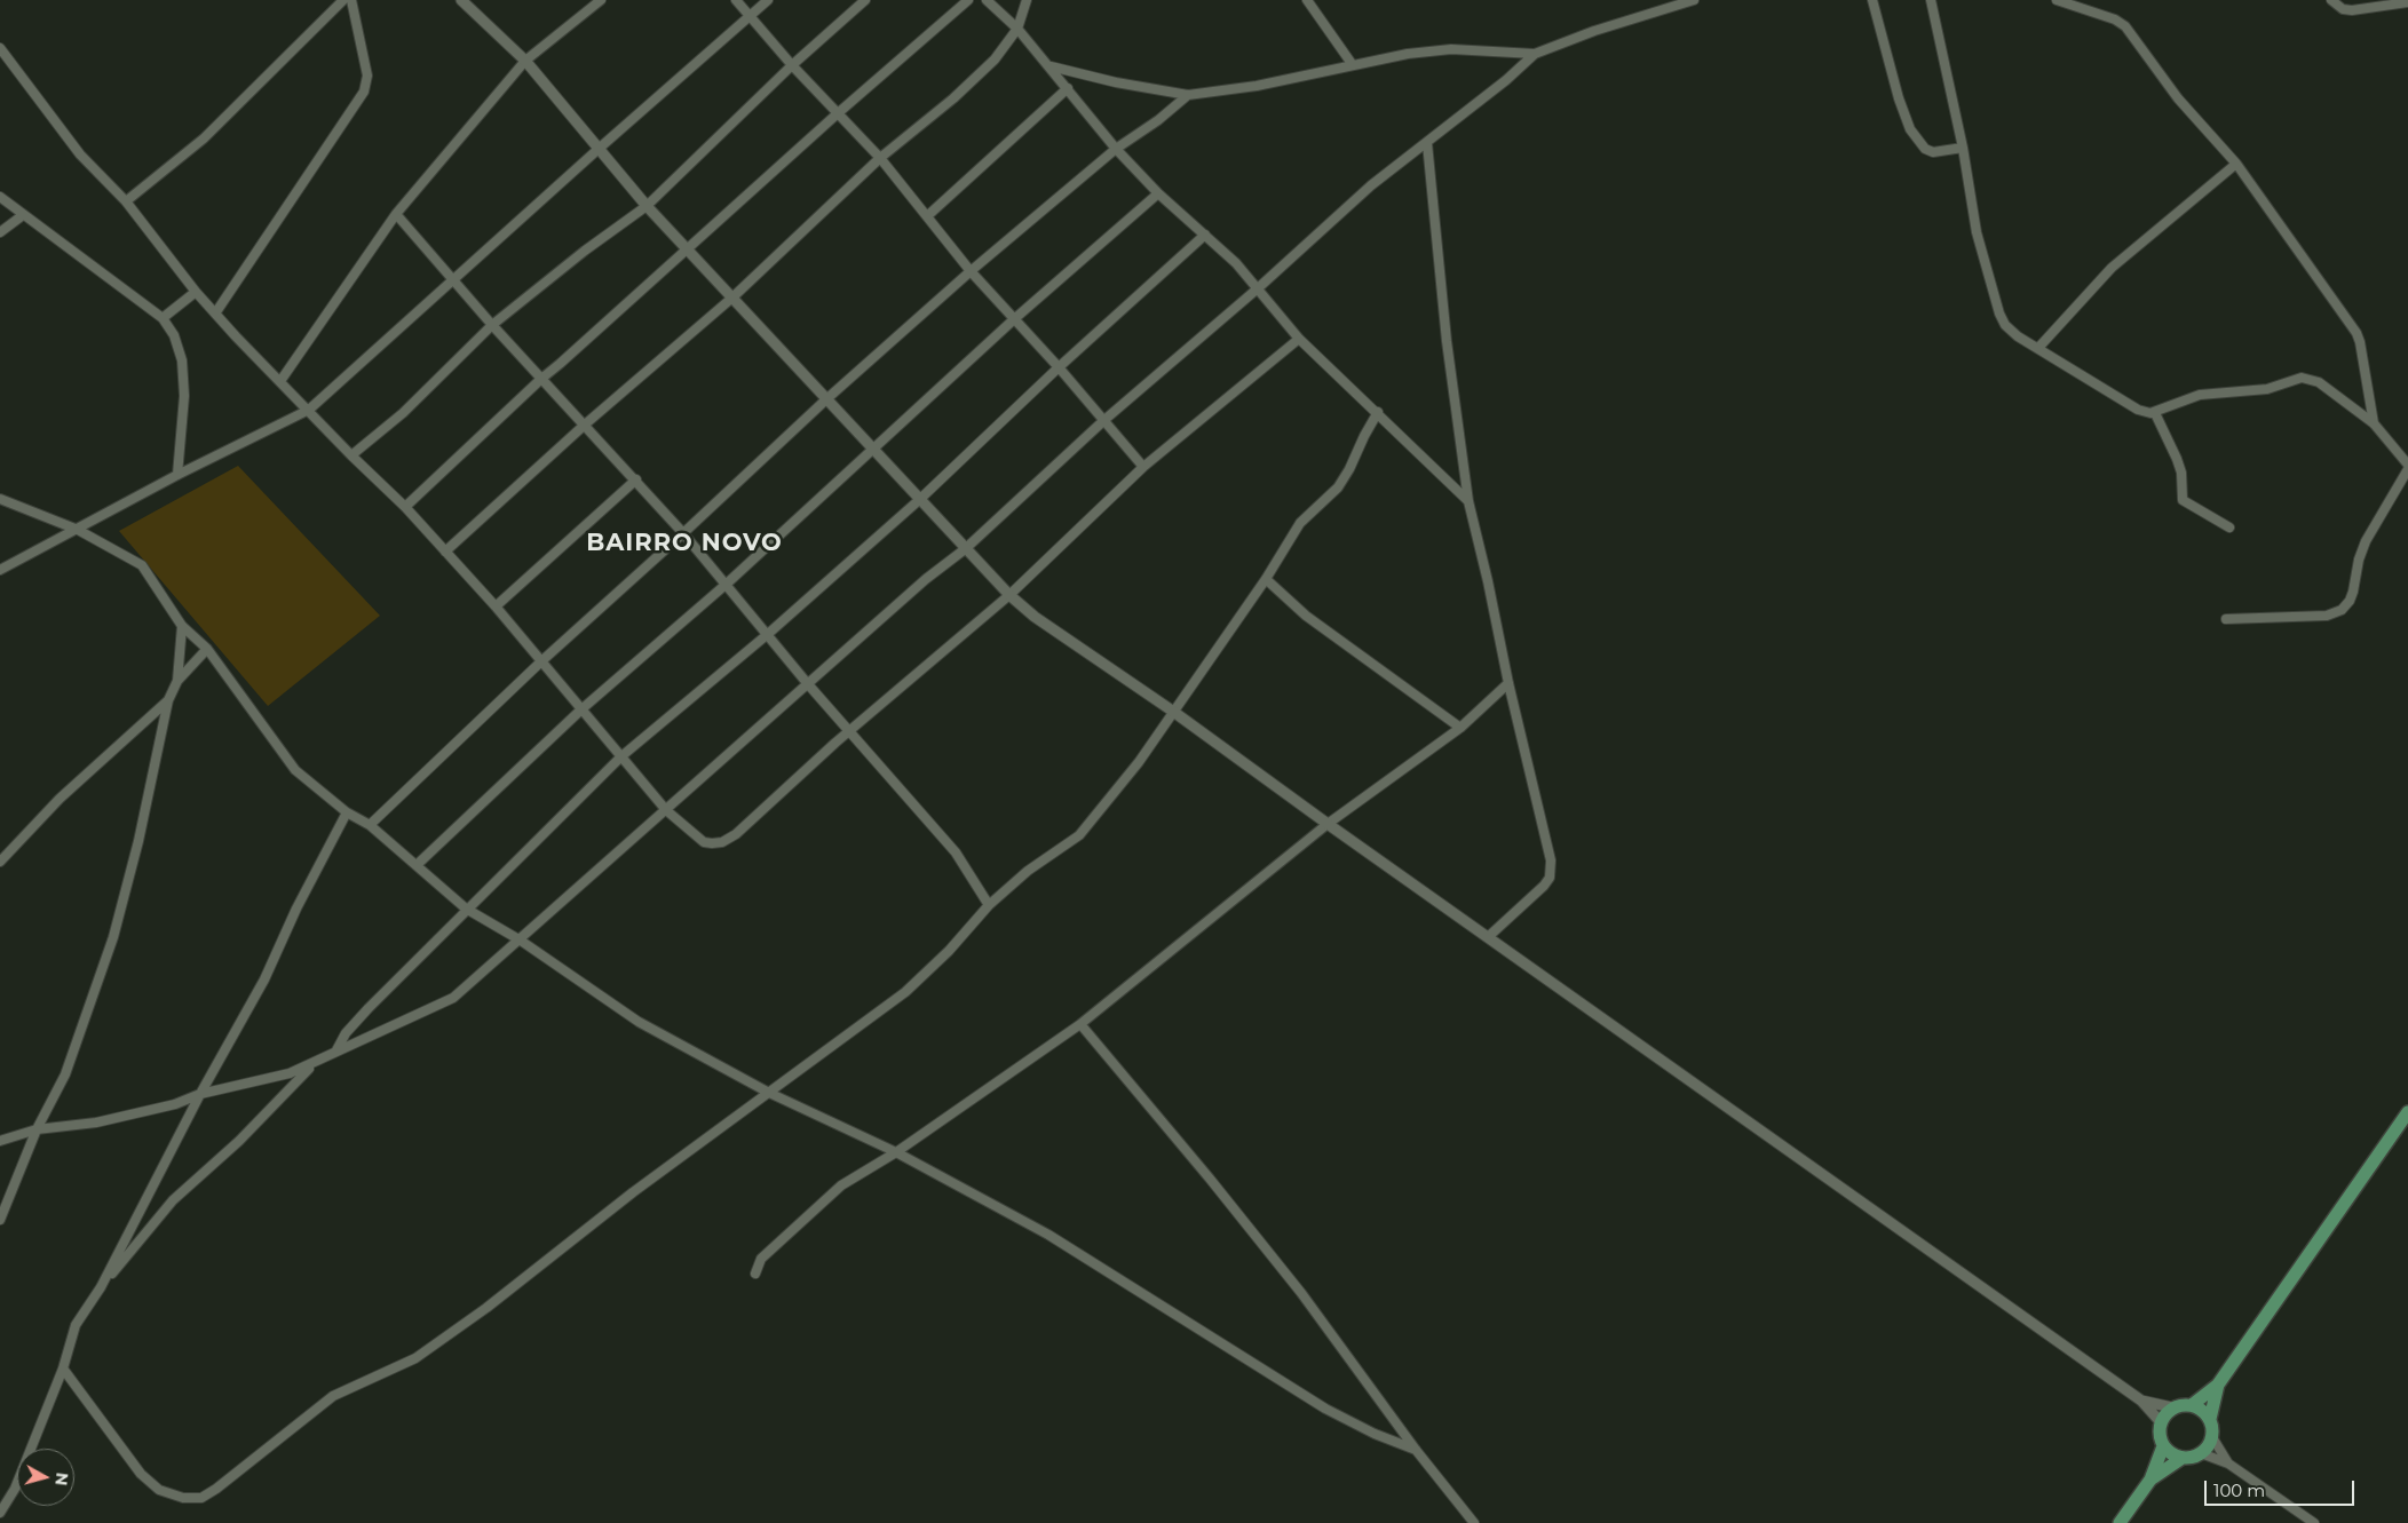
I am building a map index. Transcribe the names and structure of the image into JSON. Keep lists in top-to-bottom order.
{
  "districts": ["BAIRRO NOVO"],
  "scale_bar": "100 m",
  "north": "right"
}
